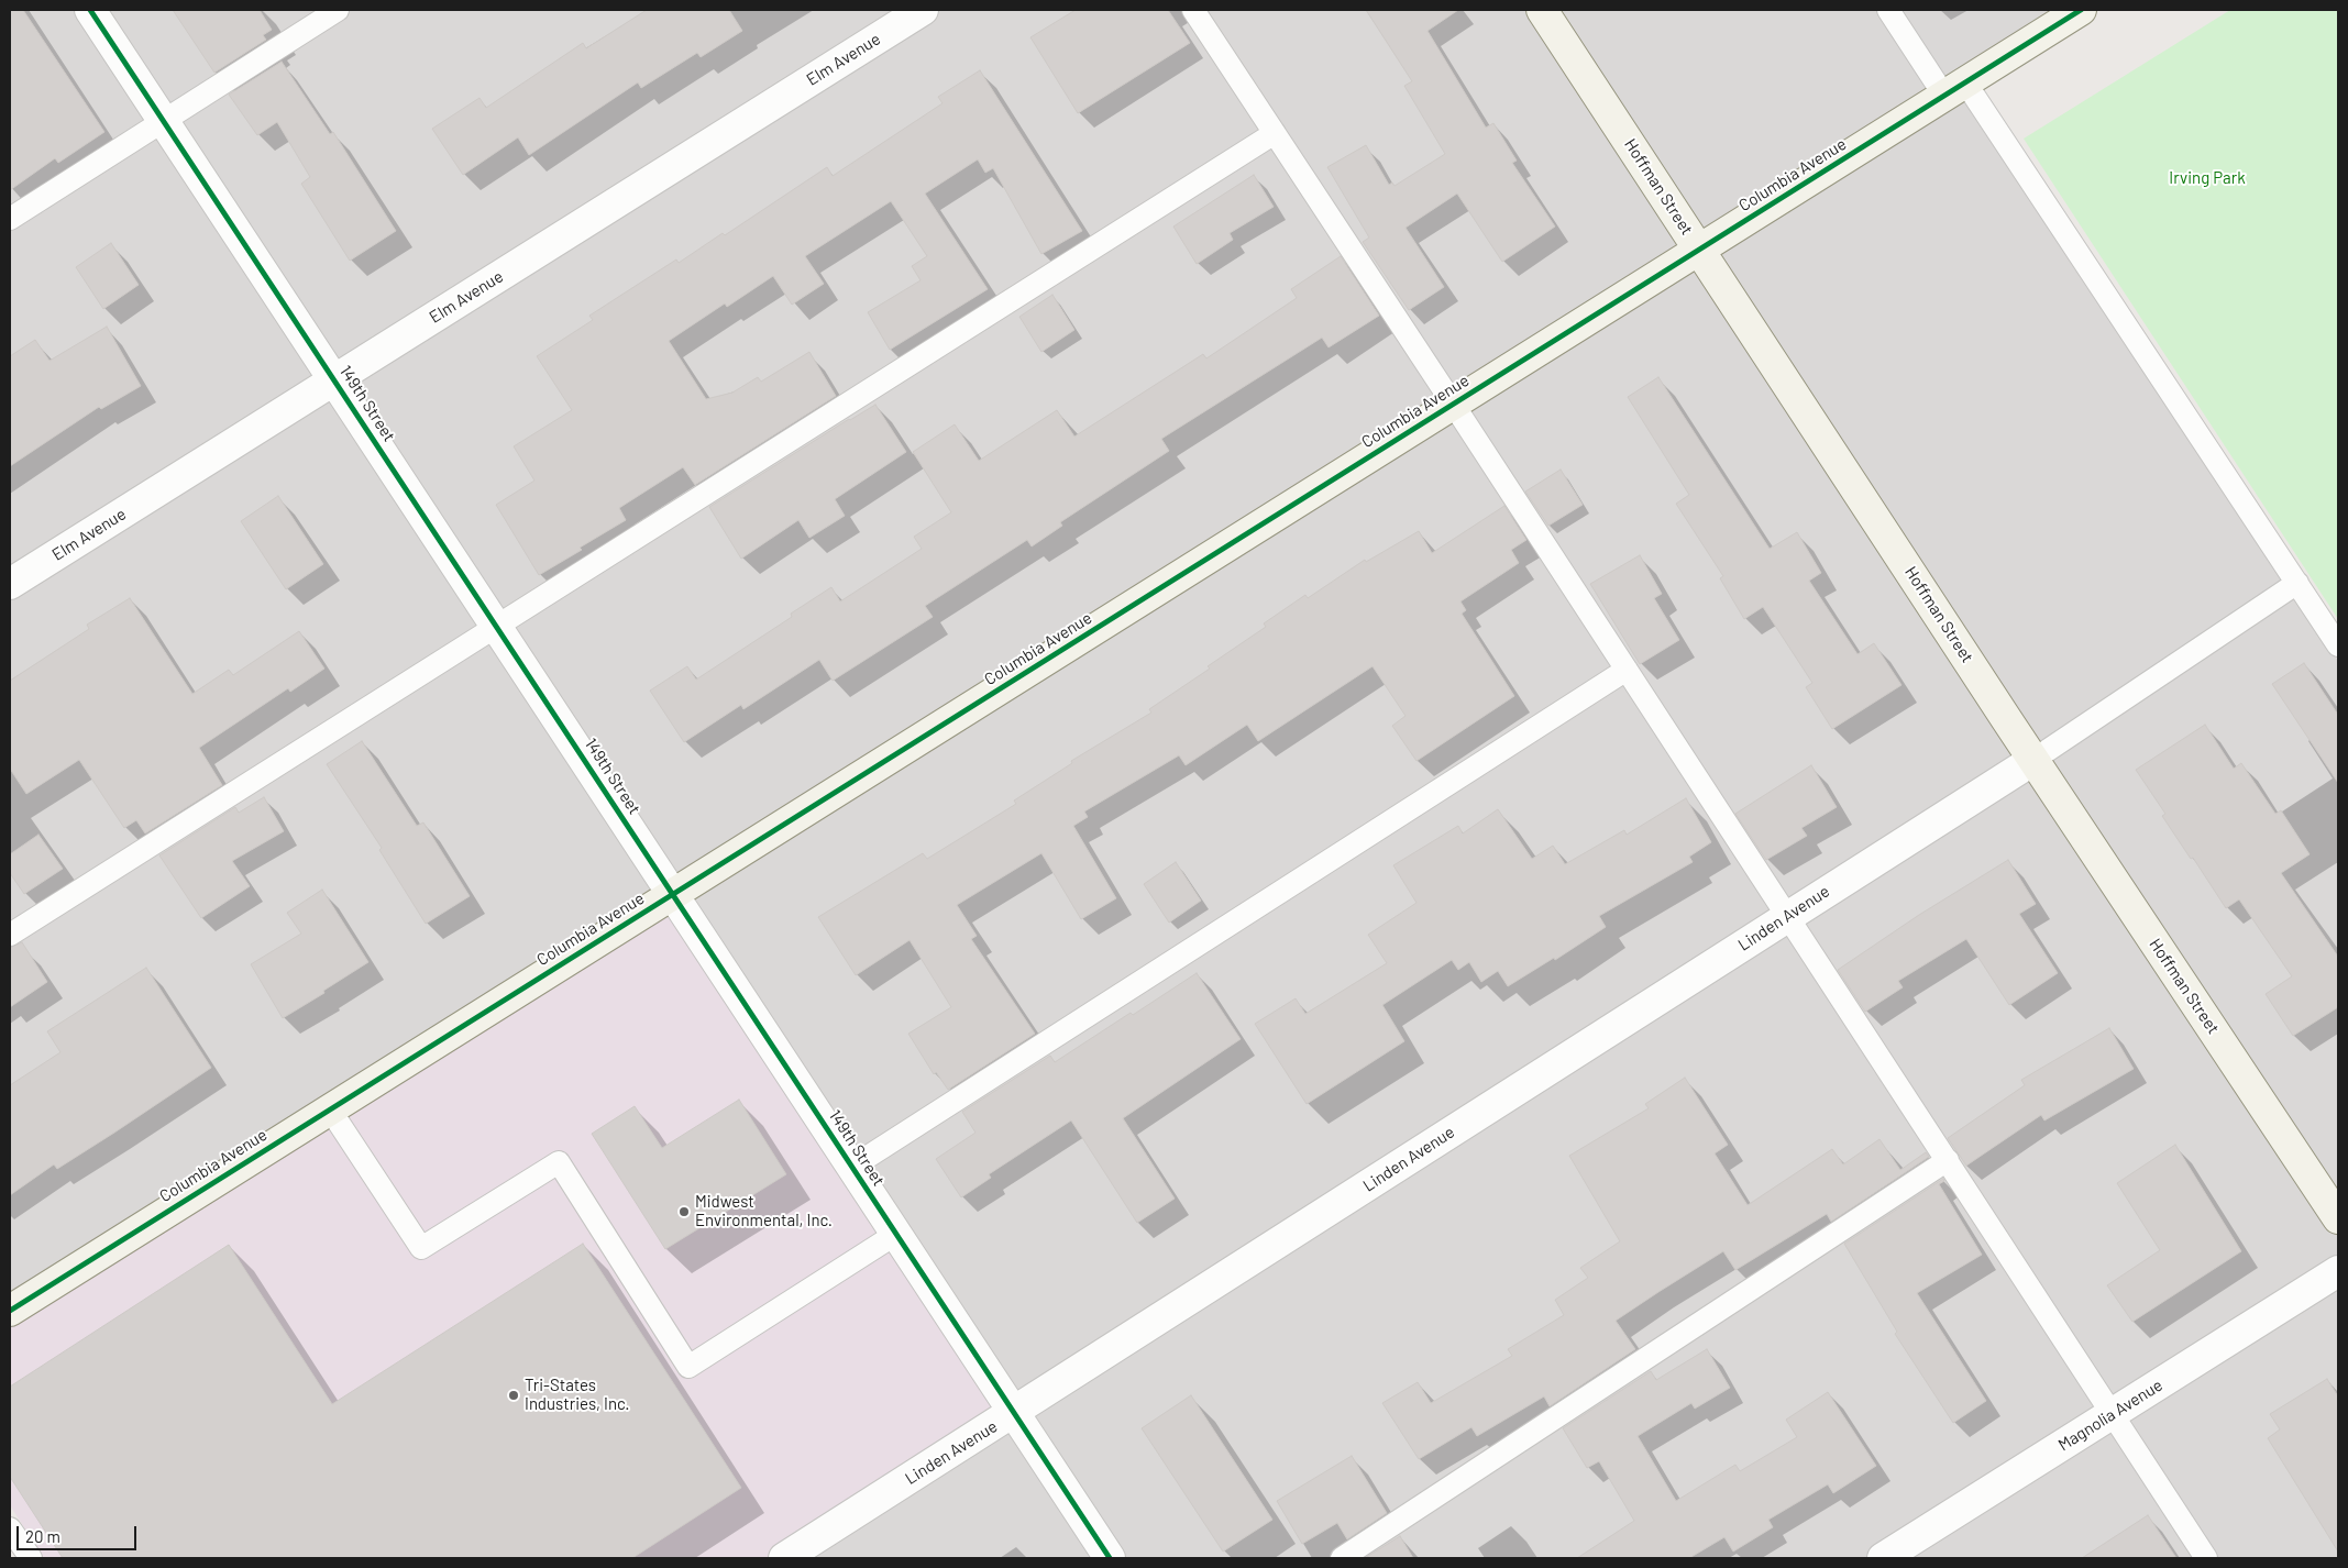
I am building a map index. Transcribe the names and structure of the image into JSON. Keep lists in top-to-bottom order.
{
  "streets": {
    "street": [
      "Elm Avenue",
      "Columbia Avenue",
      "Hoffman Street",
      "149th Street",
      "Linden Avenue",
      "Magnolia Avenue"
    ]
  },
  "crossings": [
    ["Elm Avenue", "149th Street"],
    ["Columbia Avenue", "Hoffman Street"],
    ["Columbia Avenue", "149th Street"],
    ["Hoffman Street", "Linden Avenue"],
    ["149th Street", "Linden Avenue"]
  ],
  "parks": ["Irving Park"],
  "places": ["Midwest Environmental, Inc.", "Tri-States Industries, Inc."],
  "scale_bar": "20 m"
}
